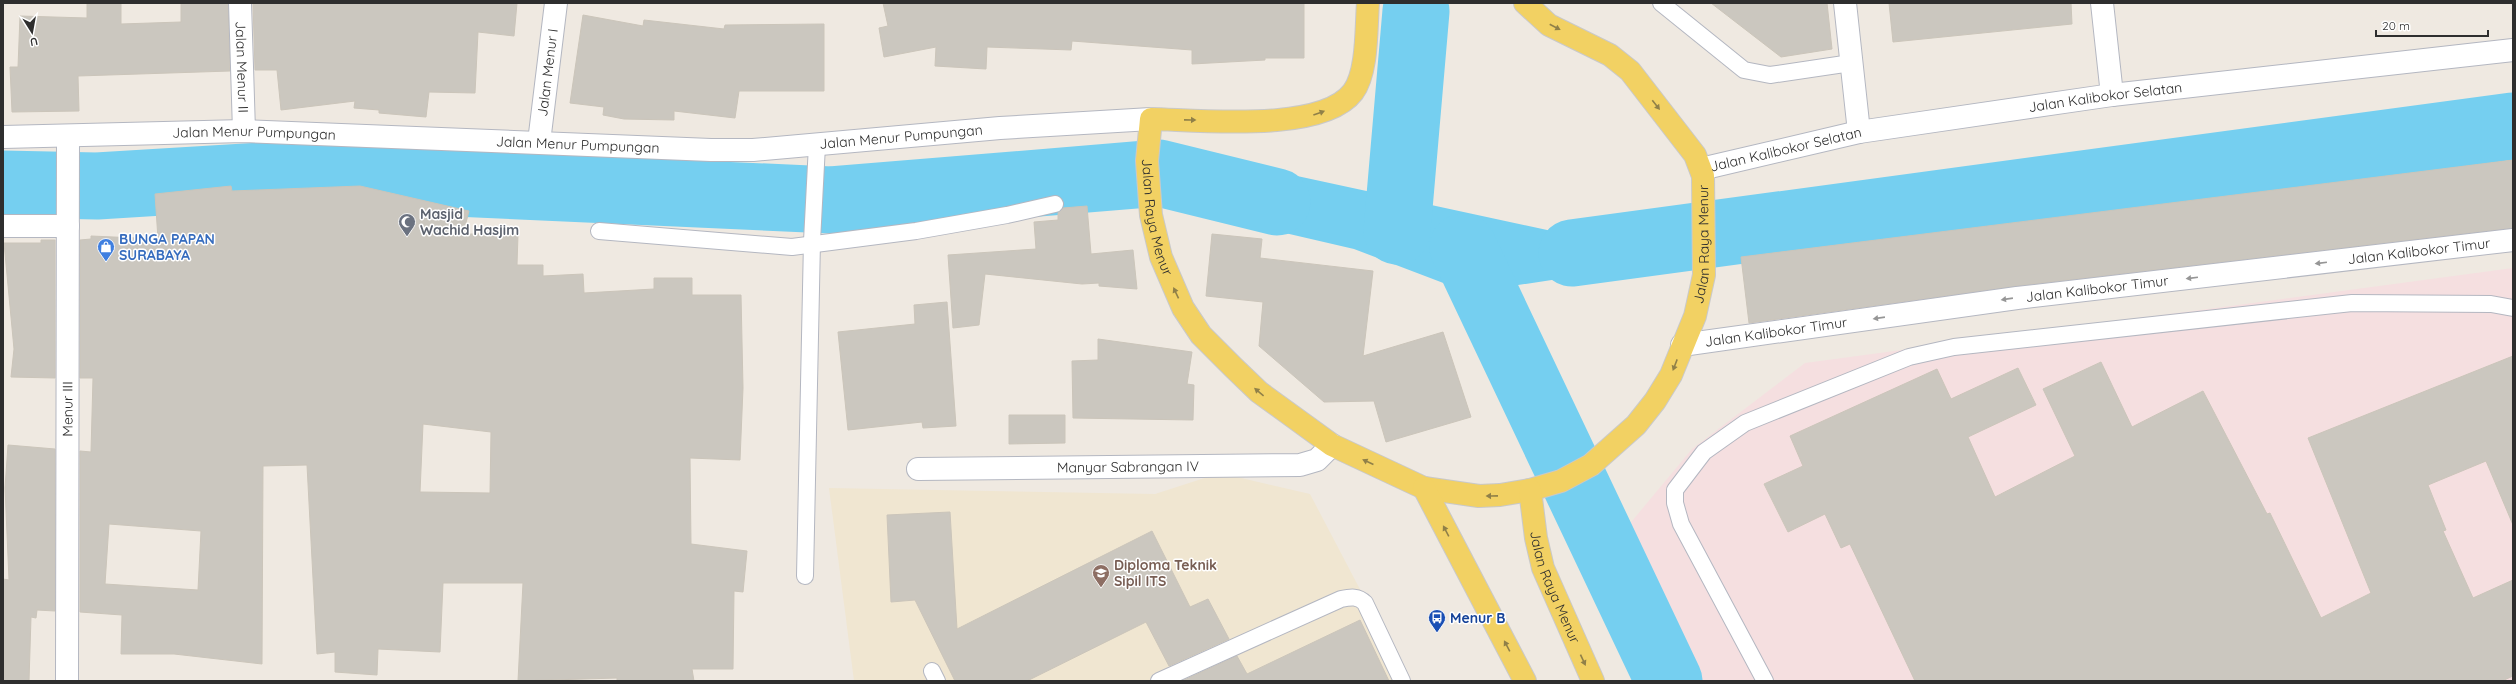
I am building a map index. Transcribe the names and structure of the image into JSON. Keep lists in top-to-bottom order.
{
  "streets": {
    "main road": ["Jalan Raya Menur"],
    "street": [
      "Jalan Menur II",
      "Jalan Menur I",
      "Jalan Kalibokor Selatan",
      "Jalan Menur Pumpungan",
      "Jalan Kalibokor Timur",
      "Menur III",
      "Manyar Sabrangan IV"
    ]
  },
  "crossings": [
    ["Jalan Menur II", "Jalan Menur Pumpungan"],
    ["Jalan Menur I", "Jalan Menur Pumpungan"],
    ["Jalan Kalibokor Selatan", "Jalan Raya Menur"],
    ["Jalan Menur Pumpungan", "Jalan Raya Menur"],
    ["Jalan Menur Pumpungan", "Menur III"],
    ["Jalan Raya Menur", "Jalan Kalibokor Timur"],
    ["Jalan Raya Menur", "Manyar Sabrangan IV"]
  ],
  "one_way": ["Jalan Kalibokor Timur"],
  "places": {
    "mosque": ["Masjid Wachid Hasjim"],
    "shop": ["BUNGA PAPAN SURABAYA"],
    "school or university": ["Diploma Teknik Sipil ITS"],
    "bus stop": ["Menur B"]
  },
  "scale_bar": "20 m",
  "north": "bottom"
}
